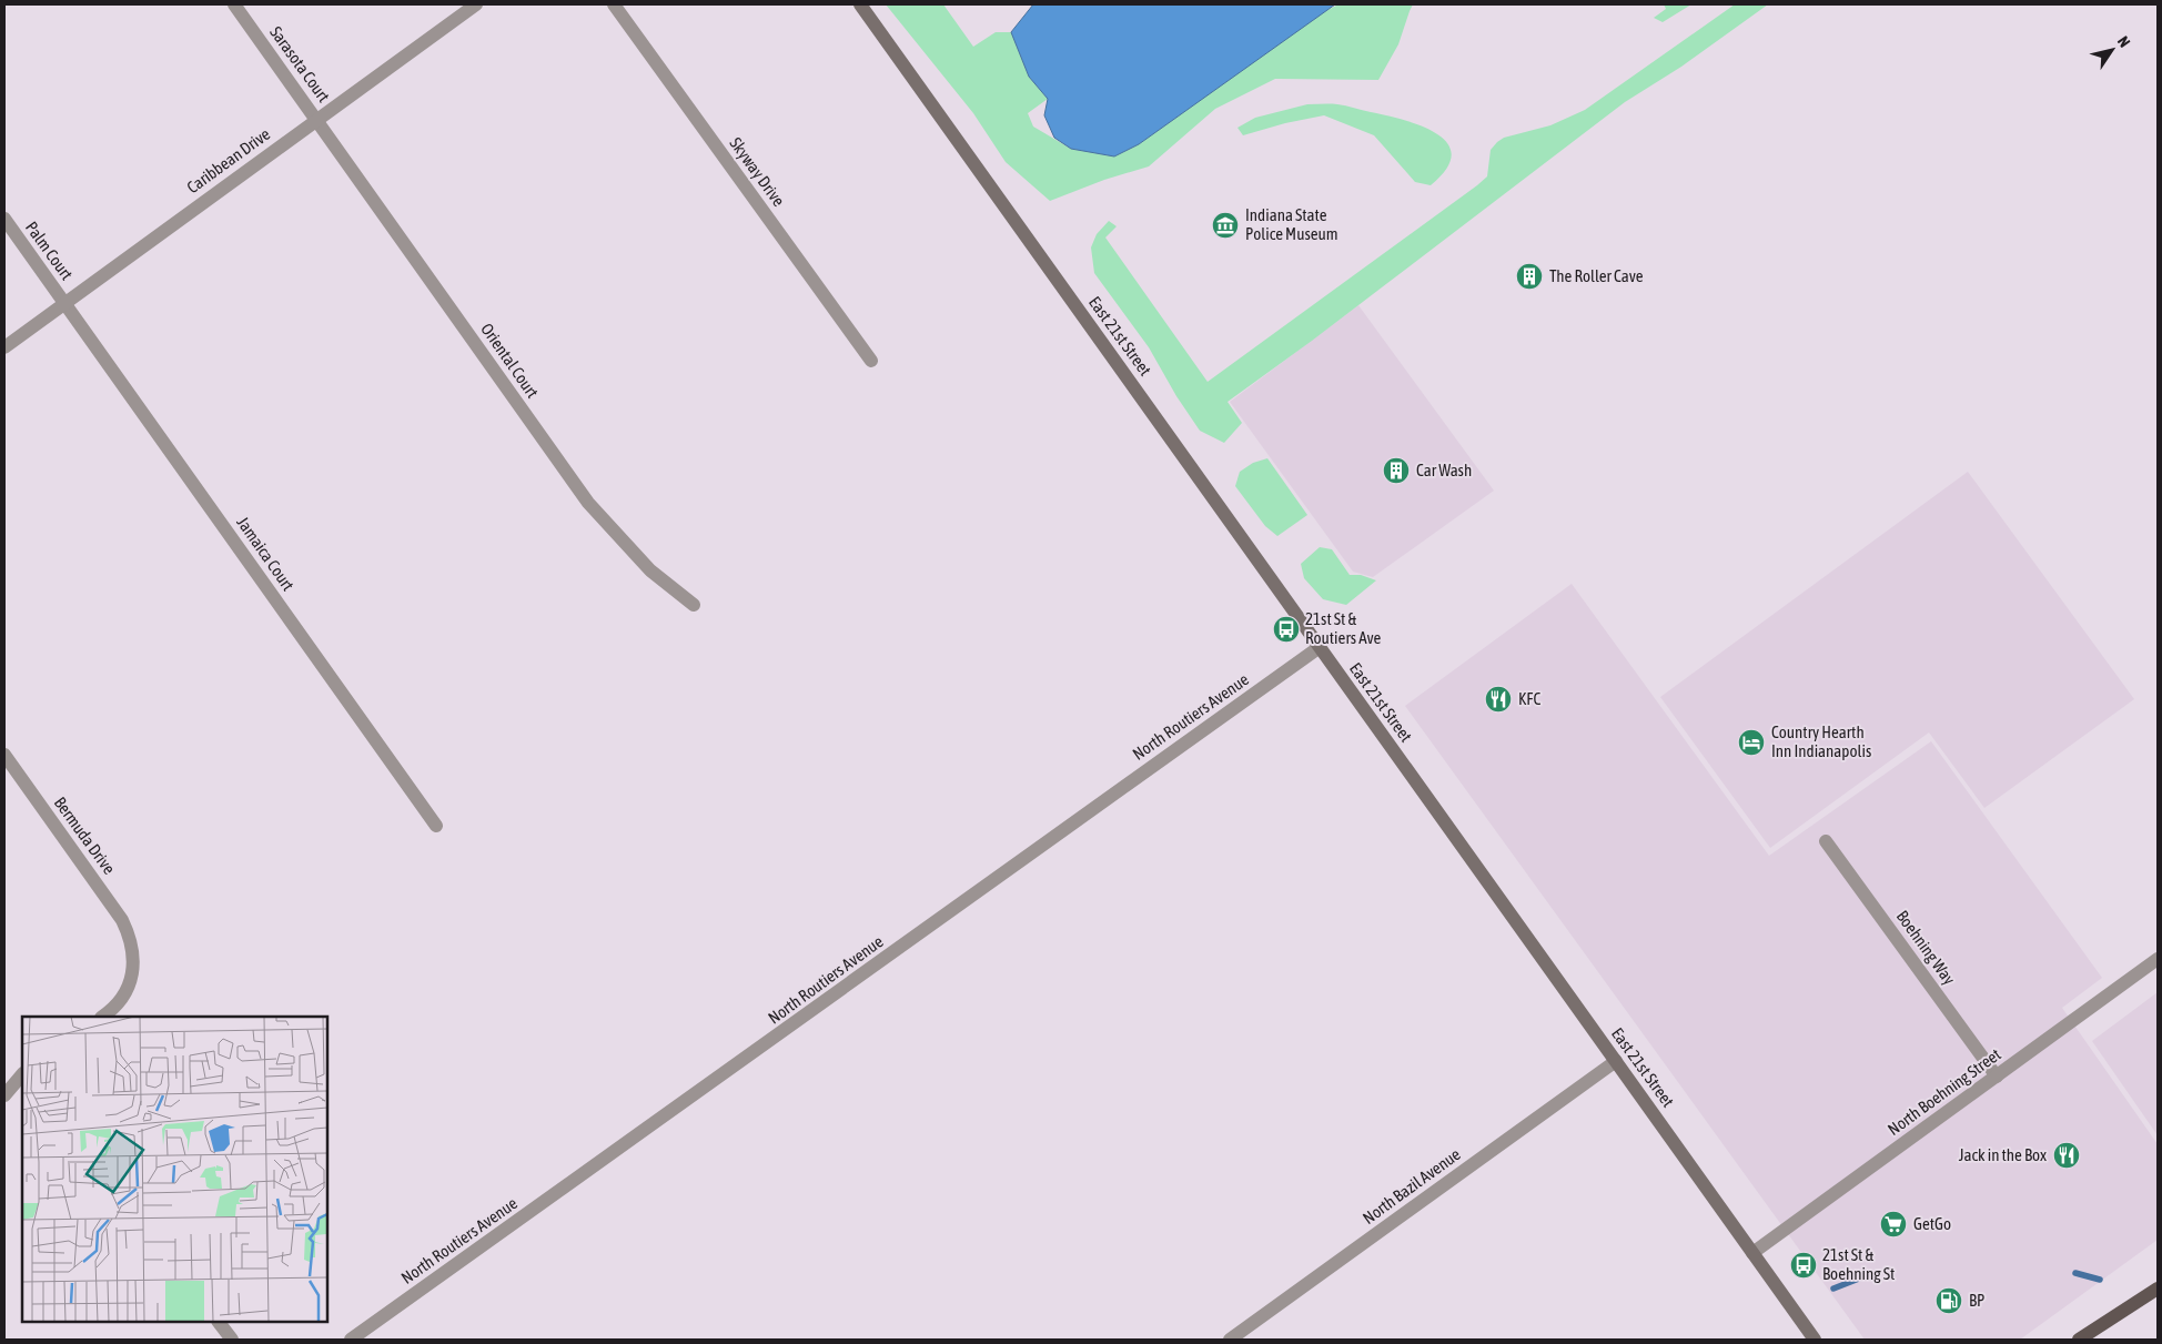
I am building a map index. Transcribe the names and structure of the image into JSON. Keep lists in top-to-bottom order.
{
  "streets": {
    "main road": ["East 21st Street"],
    "street": [
      "Sarasota Court",
      "Caribbean Drive",
      "Skyway Drive",
      "Palm Court",
      "Oriental Court",
      "Jamaica Court",
      "North Routiers Avenue",
      "Bermuda Drive",
      "Boehning Way",
      "North Boehning Street",
      "North Bazil Avenue"
    ]
  },
  "crossings": [
    ["Sarasota Court", "Caribbean Drive"],
    ["Sarasota Court", "Oriental Court"],
    ["Caribbean Drive", "Palm Court"],
    ["Caribbean Drive", "Oriental Court"],
    ["Caribbean Drive", "Jamaica Court"],
    ["Palm Court", "Jamaica Court"],
    ["East 21st Street", "North Routiers Avenue"],
    ["East 21st Street", "North Boehning Street"],
    ["East 21st Street", "North Bazil Avenue"],
    ["Boehning Way", "North Boehning Street"]
  ],
  "places": {
    "museum": ["Indiana State Police Museum"],
    "building": ["The Roller Cave", "Car Wash"],
    "bus stop": ["21st St & Routiers Ave", "21st St & Boehning St"],
    "restaurant": ["KFC", "Jack in the Box"],
    "hotel": ["Country Hearth Inn Indianapolis"],
    "supermarket": ["GetGo"],
    "fuel station": ["BP"]
  },
  "north": "top right"
}
